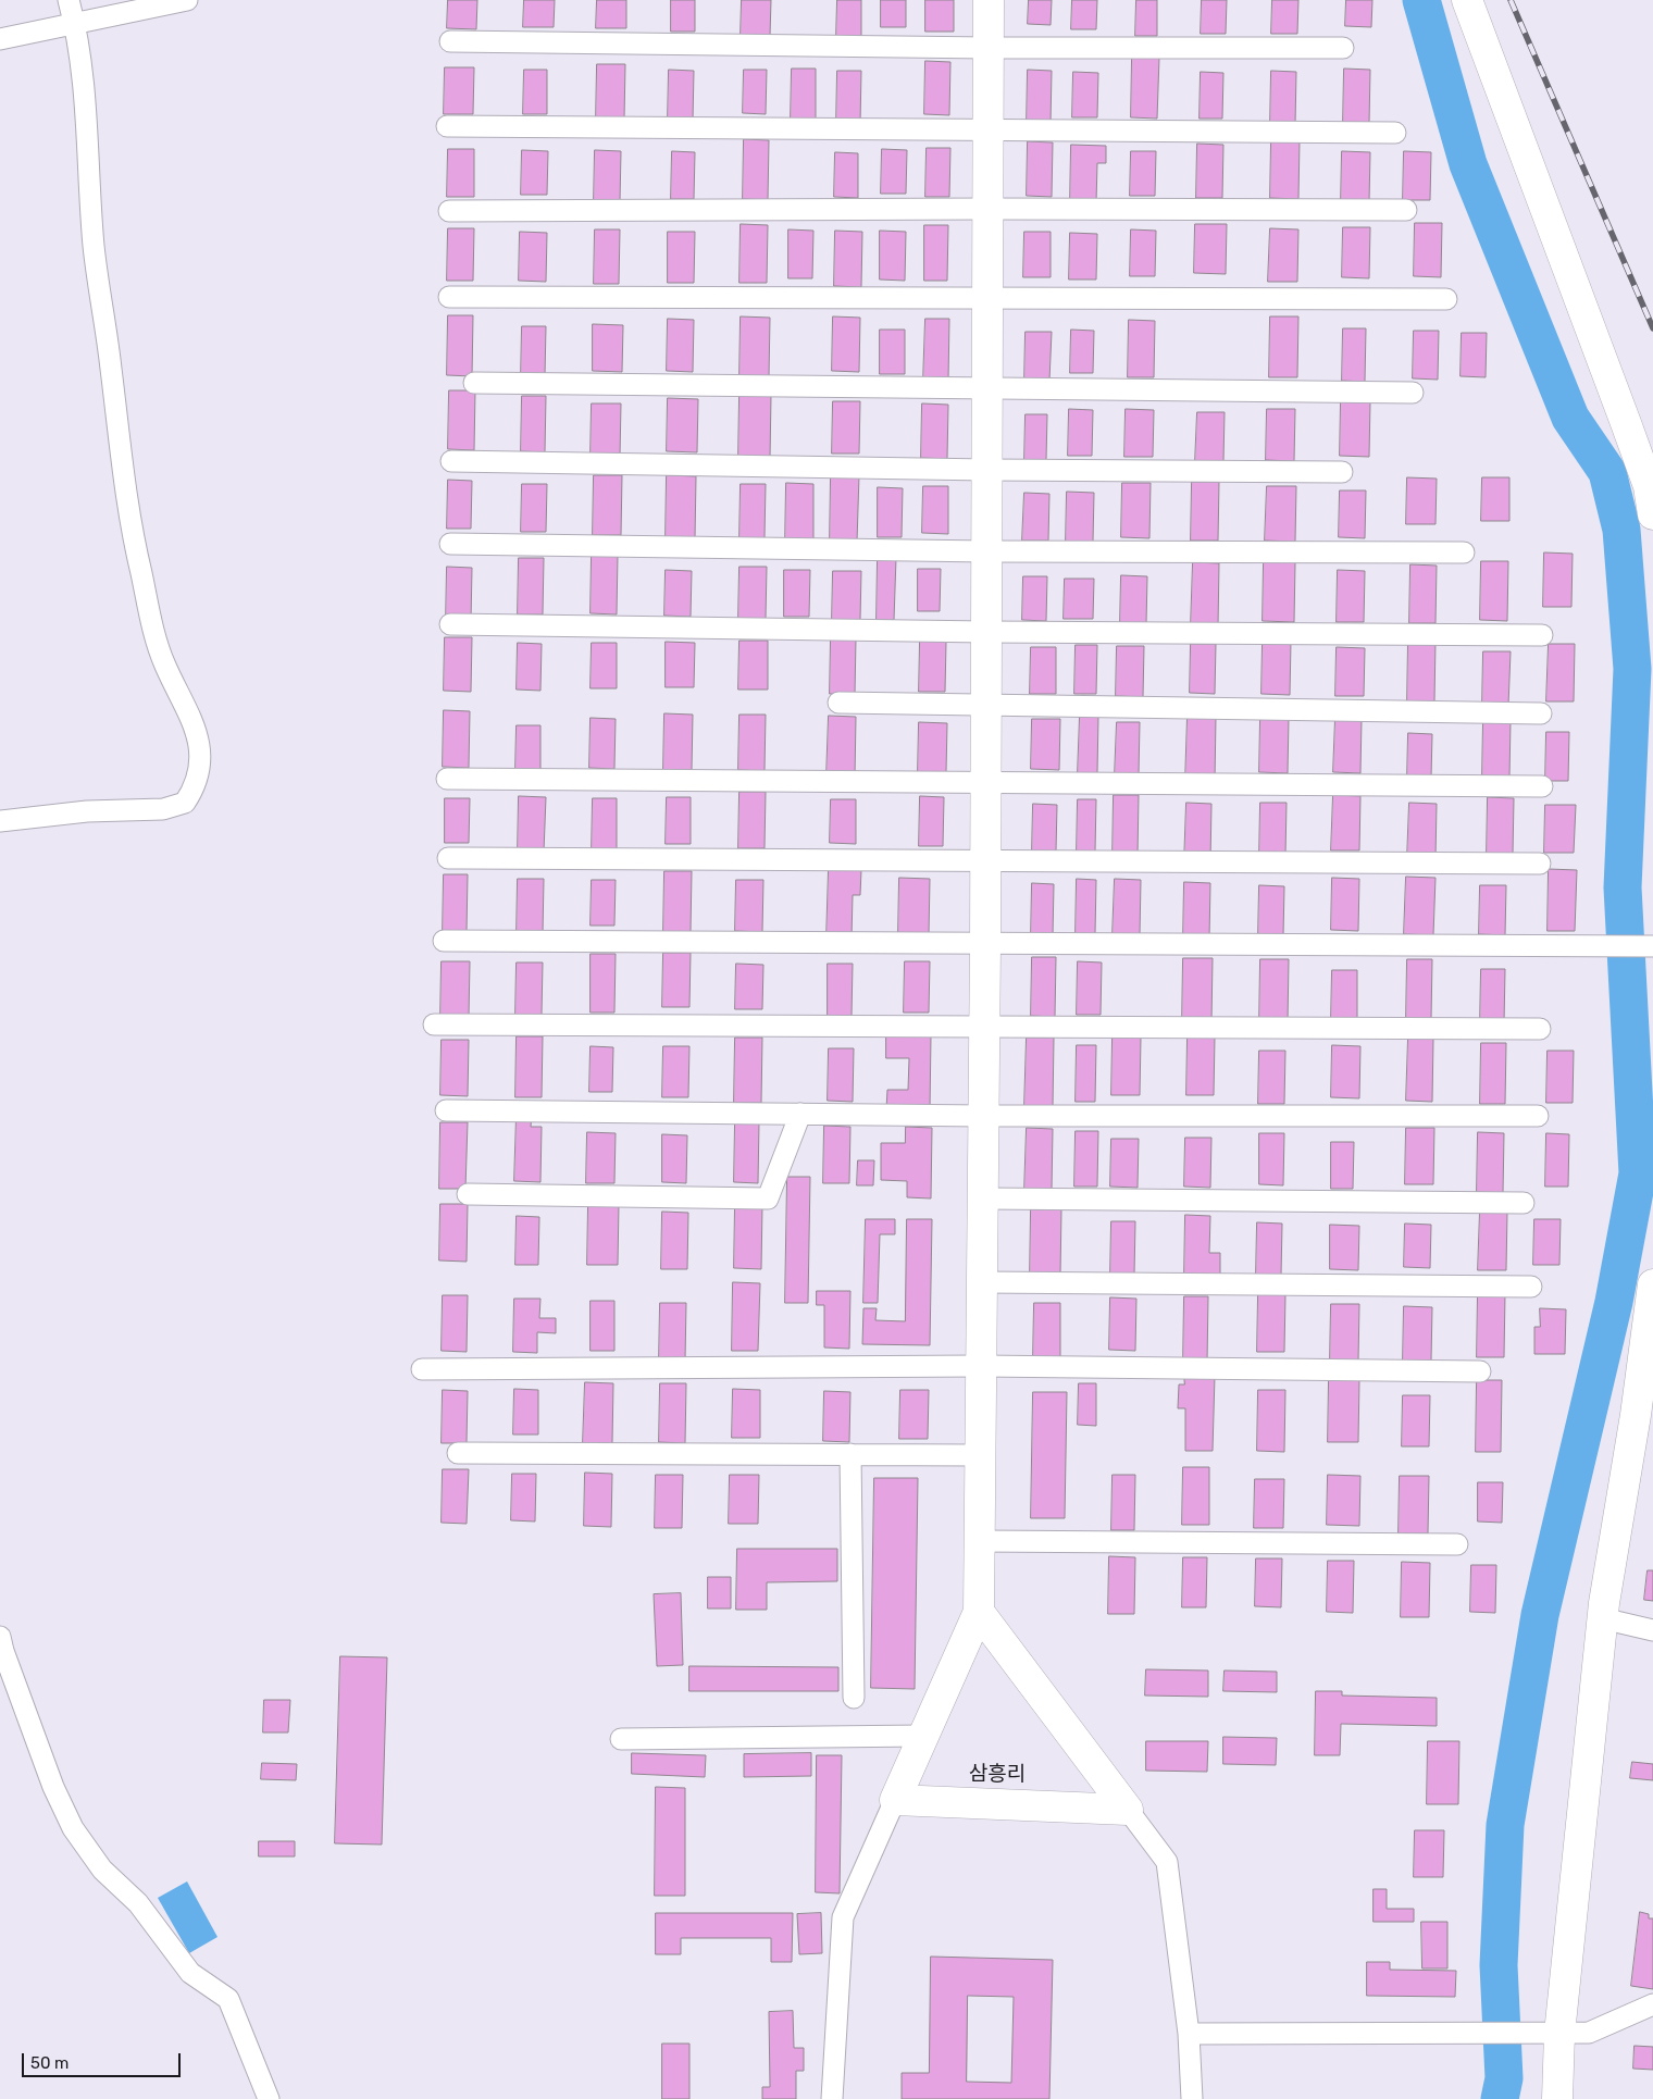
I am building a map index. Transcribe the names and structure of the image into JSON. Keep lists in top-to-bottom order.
{
  "districts": ["삼흥리"],
  "scale_bar": "50 m"
}
